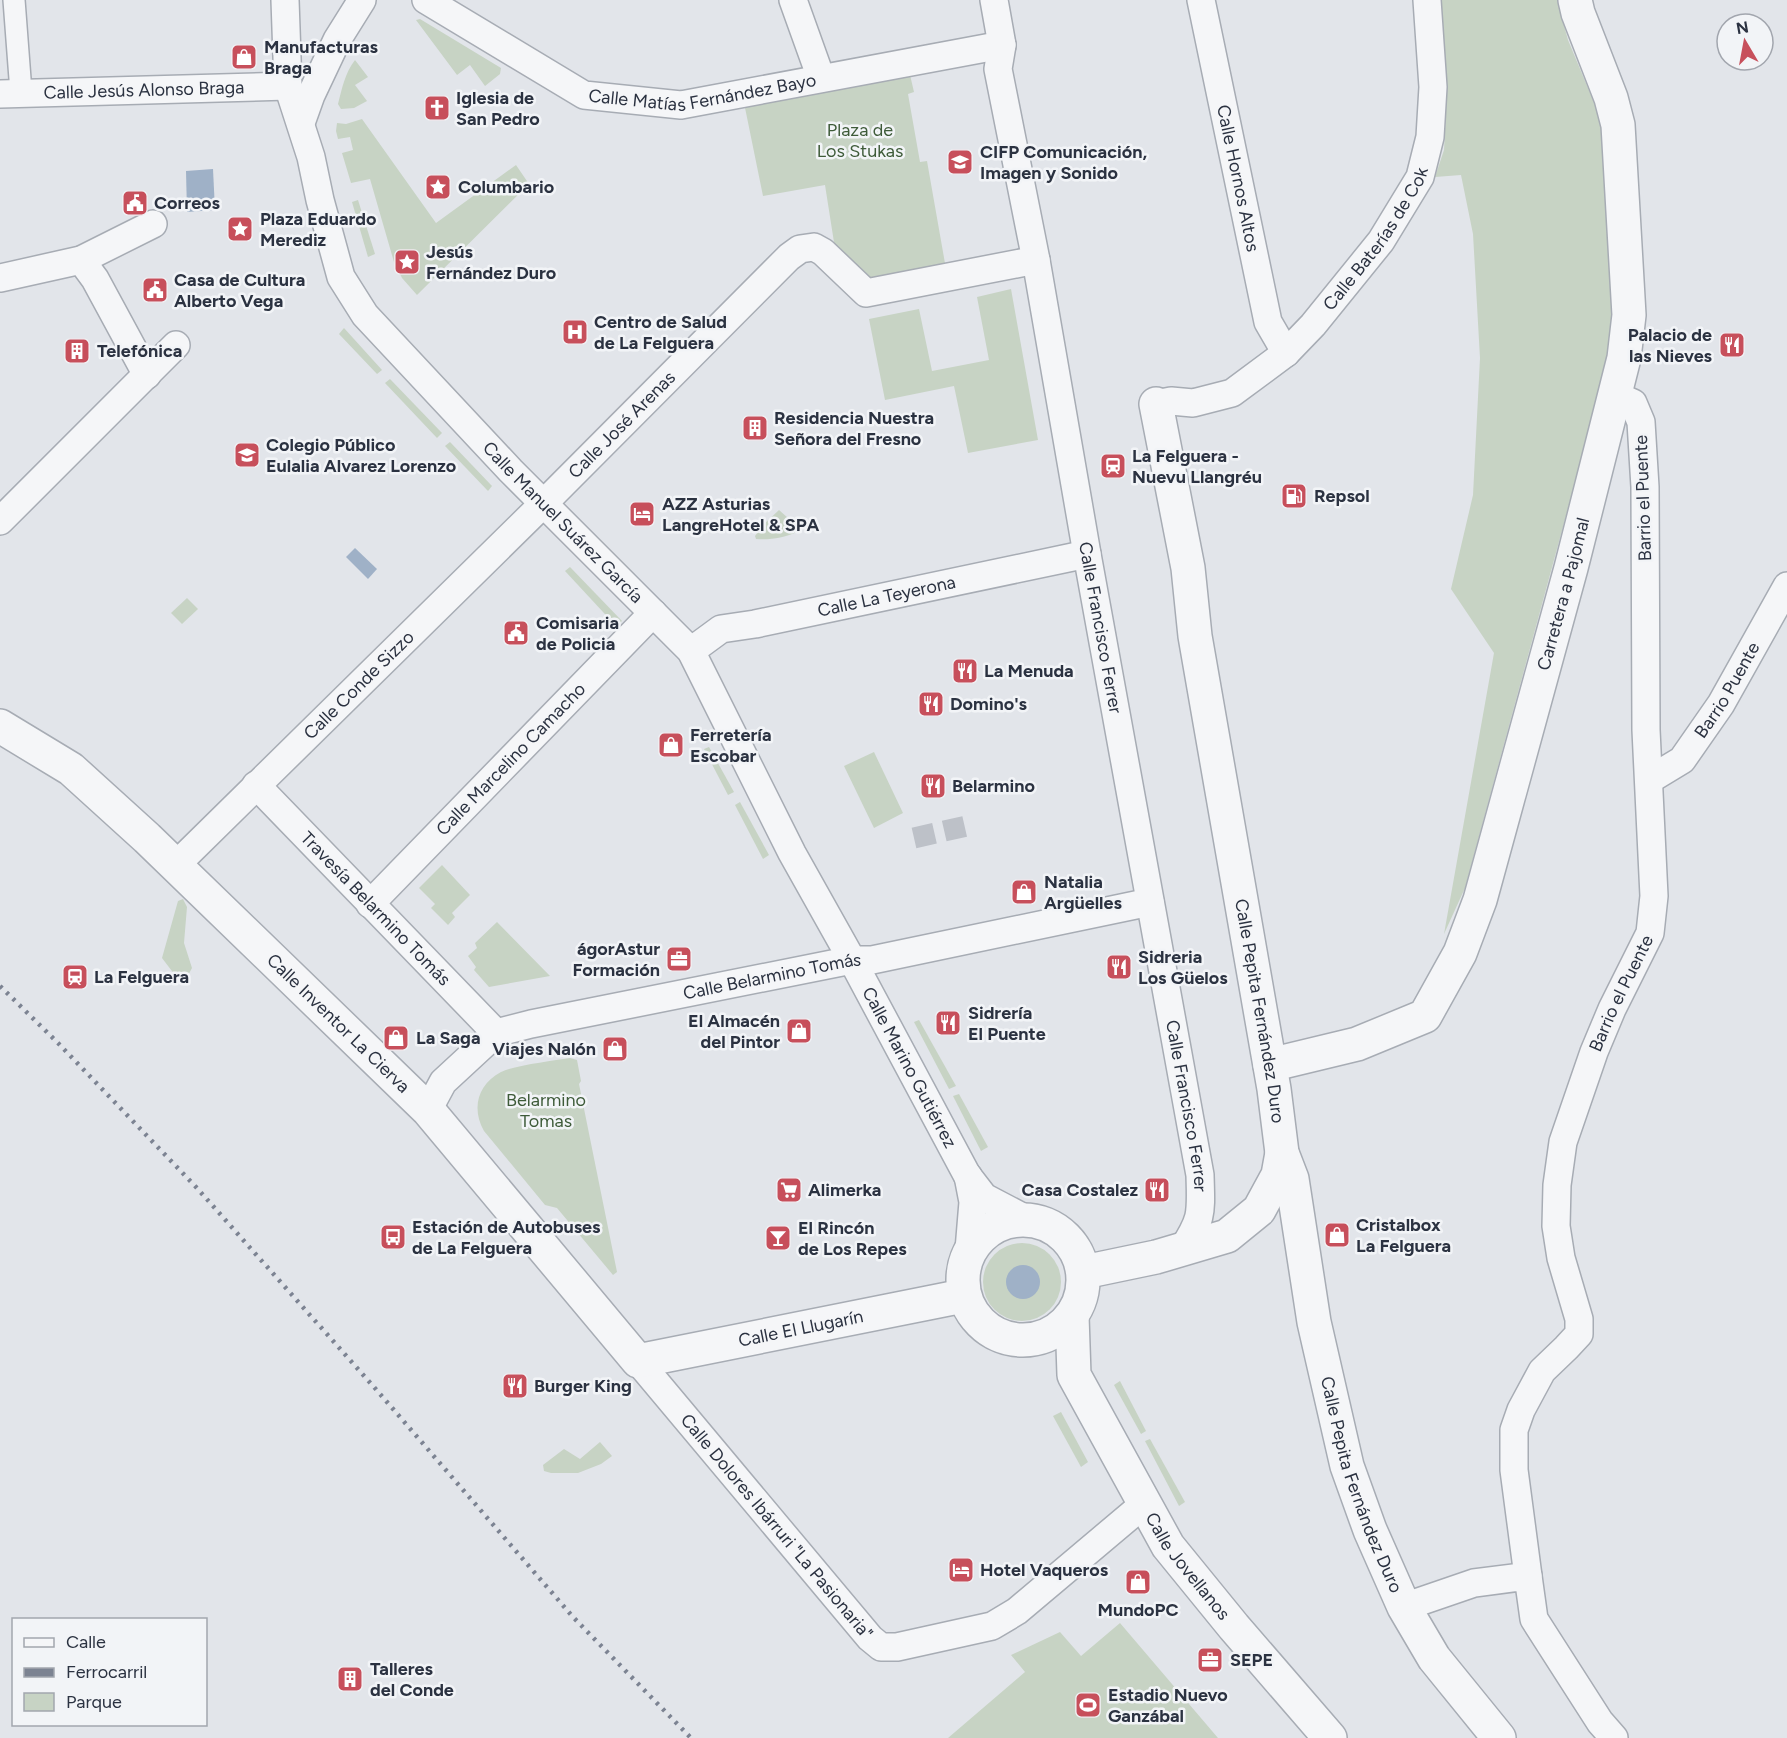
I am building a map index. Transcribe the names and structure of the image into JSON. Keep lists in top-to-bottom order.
{
  "streets": {
    "street": [
      "Calle Matías Fernández Bayo",
      "Calle Jesús Alonso Braga",
      "Calle Hornos Altos",
      "Calle Baterías de Cok",
      "Calle José Arenas",
      "Barrio el Puente",
      "Calle Manuel Suárez García",
      "Carretera a Pajomal",
      "Calle La Teyerona",
      "Calle Francisco Ferrer",
      "Calle Conde Sizzo",
      "Barrio Puente",
      "Calle Marcelino Camacho",
      "Travesía Belarmino Tomás",
      "Calle Belarmino Tomás",
      "Calle Pepita Fernández Duro",
      "Calle Inventor La Cierva",
      "Calle Marino Gutiérrez",
      "Calle El Llugarín",
      "Calle Dolores Ibárruri \"La Pasionaria\"",
      "Calle Jovellanos"
    ]
  },
  "crossings": [
    ["Calle Matías Fernández Bayo", "Calle Francisco Ferrer"],
    ["Calle Jesús Alonso Braga", "Calle Manuel Suárez García"],
    ["Calle Hornos Altos", "Calle Baterías de Cok"],
    ["Calle Baterías de Cok", "Calle Pepita Fernández Duro"],
    ["Calle José Arenas", "Calle Manuel Suárez García"],
    ["Calle José Arenas", "Calle Francisco Ferrer"],
    ["Calle José Arenas", "Calle Conde Sizzo"],
    ["Barrio el Puente", "Carretera a Pajomal"],
    ["Barrio el Puente", "Barrio Puente"],
    ["Calle Manuel Suárez García", "Calle La Teyerona"],
    ["Calle Manuel Suárez García", "Calle Conde Sizzo"],
    ["Calle Manuel Suárez García", "Calle Marcelino Camacho"],
    ["Calle Manuel Suárez García", "Calle Belarmino Tomás"],
    ["Calle Manuel Suárez García", "Calle Marino Gutiérrez"],
    ["Carretera a Pajomal", "Calle Pepita Fernández Duro"],
    ["Calle La Teyerona", "Calle Francisco Ferrer"],
    ["Calle Francisco Ferrer", "Calle Belarmino Tomás"],
    ["Calle Conde Sizzo", "Travesía Belarmino Tomás"],
    ["Calle Conde Sizzo", "Calle Inventor La Cierva"],
    ["Calle Marcelino Camacho", "Travesía Belarmino Tomás"],
    ["Travesía Belarmino Tomás", "Calle Belarmino Tomás"],
    ["Calle Belarmino Tomás", "Calle Inventor La Cierva"],
    ["Calle Belarmino Tomás", "Calle Marino Gutiérrez"],
    ["Calle Inventor La Cierva", "Calle El Llugarín"],
    ["Calle Inventor La Cierva", "Calle Dolores Ibárruri \"La Pasionaria\""],
    ["Calle Marino Gutiérrez", "Calle El Llugarín"],
    ["Calle Marino Gutiérrez", "Calle Jovellanos"],
    ["Calle El Llugarín", "Calle Dolores Ibárruri \"La Pasionaria\""],
    ["Calle El Llugarín", "Calle Jovellanos"],
    ["Calle Dolores Ibárruri \"La Pasionaria\"", "Calle Jovellanos"]
  ],
  "parks": ["Plaza de Los Stukas", "Belarmino Tomas"],
  "places": {
    "shop": [
      "Manufacturas Braga",
      "Ferretería Escobar",
      "Natalia Argüelles",
      "El Almacén del Pintor",
      "La Saga",
      "Viajes Nalón",
      "Cristalbox La Felguera",
      "MundoPC"
    ],
    "church": ["Iglesia de San Pedro"],
    "school or university": ["CIFP Comunicación, Imagen y Sonido", "Colegio Público Eulalia Alvarez Lorenzo"],
    "place": ["Columbario", "Plaza Eduardo Merediz", "Jesús Fernández Duro"],
    "public building": ["Correos", "Casa de Cultura Alberto Vega", "Comisaria de Policia"],
    "hospital": ["Centro de Salud de La Felguera"],
    "restaurant": [
      "Palacio de las Nieves",
      "La Menuda",
      "Domino's",
      "Belarmino",
      "Sidreria Los Güelos",
      "Sidrería El Puente",
      "Casa Costalez",
      "Burger King"
    ],
    "building": ["Telefónica", "Residencia Nuestra Señora del Fresno", "Talleres del Conde"],
    "station": ["La Felguera - Nuevu Llangréu", "La Felguera"],
    "fuel station": ["Repsol"],
    "hotel": ["AZZ Asturias LangreHotel & SPA", "Hotel Vaqueros"],
    "office": ["ágorAstur Formación", "SEPE"],
    "supermarket": ["Alimerka"],
    "bus stop": ["Estación de Autobuses de La Felguera"],
    "bar": ["El Rincón de Los Repes"],
    "sports": ["Estadio Nuevo Ganzábal"]
  },
  "legend": ["Calle", "Ferrocarril", "Parque"],
  "north": "top"
}
